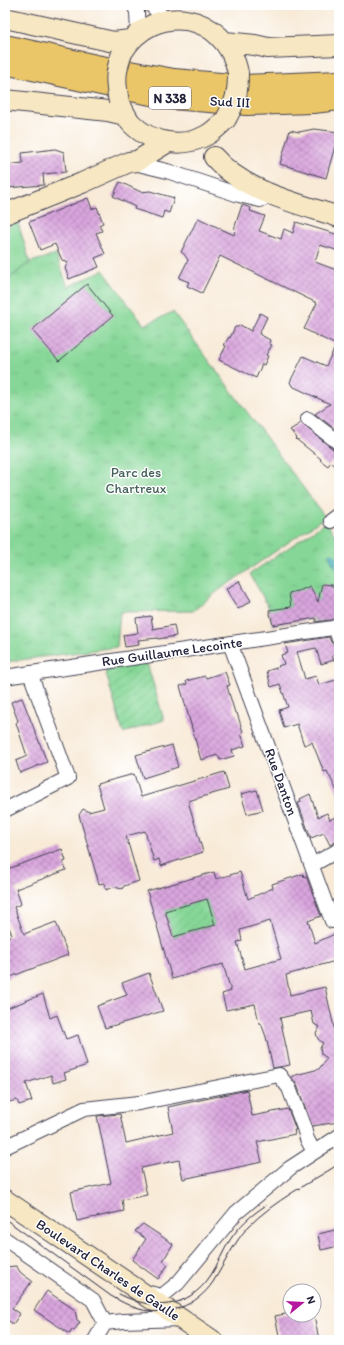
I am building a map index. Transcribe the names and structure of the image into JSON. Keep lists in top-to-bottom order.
{
  "streets": {
    "highway": ["N 338", "Sud III"],
    "main road": ["Boulevard Charles de Gaulle"],
    "street": ["Rue Guillaume Lecointe", "Rue Danton"]
  },
  "crossings": [
    ["Rue Guillaume Lecointe", "Rue Danton"]
  ],
  "parks": ["Parc des Chartreux"],
  "north": "right"
}
